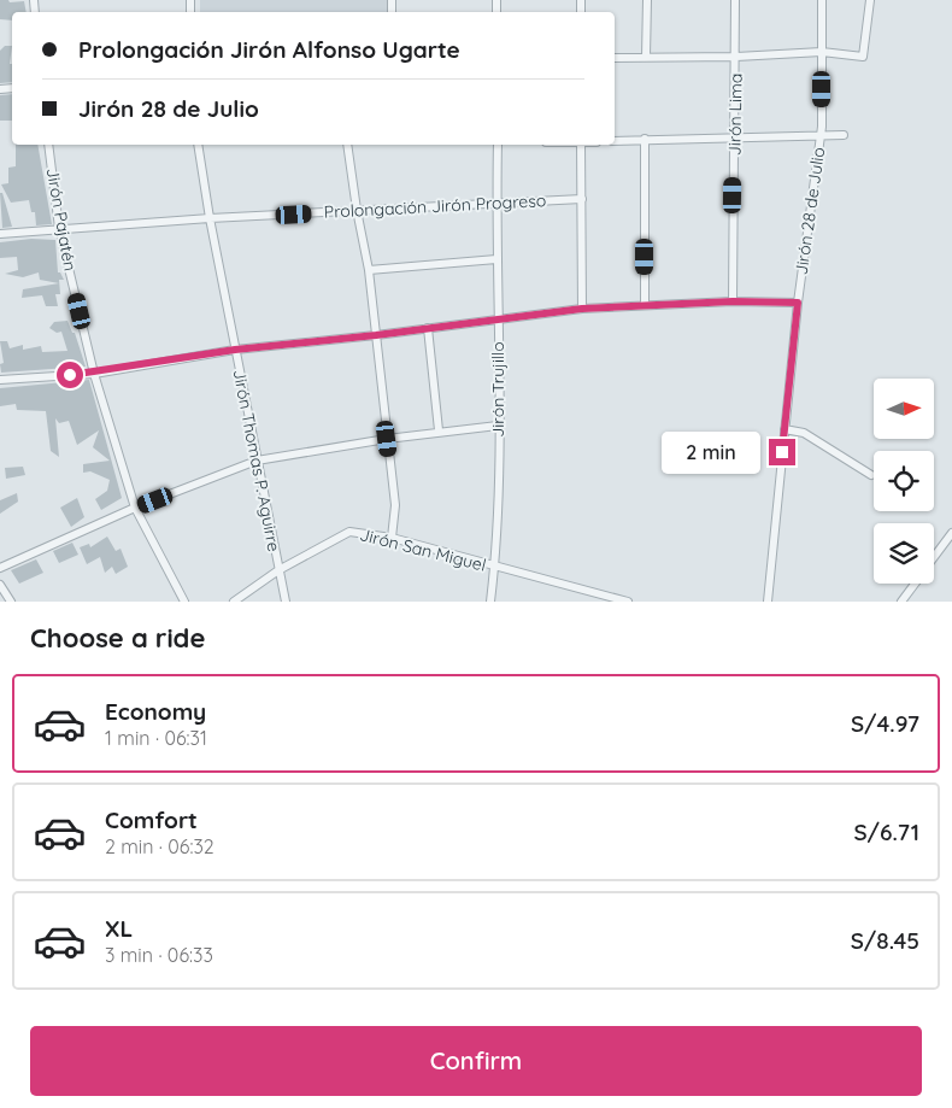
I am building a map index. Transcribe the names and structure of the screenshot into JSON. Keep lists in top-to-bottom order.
{
  "streets": {
    "street": [
      "Jirón Lima",
      "Prolongación Jirón Progreso",
      "Jirón 28 de Julio",
      "Jirón Pajatén",
      "Jirón Trujillo",
      "Jirón Thomas P. Aguirre",
      "Jirón San Miguel"
    ]
  },
  "crossings": [
    ["Prolongación Jirón Progreso", "Jirón Pajatén"],
    ["Prolongación Jirón Progreso", "Jirón Trujillo"],
    ["Prolongación Jirón Progreso", "Jirón Thomas P. Aguirre"],
    ["Jirón Trujillo", "Jirón San Miguel"],
    ["Jirón Thomas P. Aguirre", "Jirón San Miguel"]
  ],
  "north": "right",
  "page": {
    "banner": ["Prolongación Jirón Alfonso Ugarte", "Jirón 28 de Julio"],
    "bubble": "2 min",
    "heading": "Choose a ride",
    "list": [
      {
        "name": "Economy",
        "note": "1 min · 06:31",
        "value": "S/4.97"
      },
      {
        "name": "Comfort",
        "note": "2 min · 06:32",
        "value": "S/6.71"
      },
      {
        "name": "XL",
        "note": "3 min · 06:33",
        "value": "S/8.45"
      }
    ],
    "buttons": "Confirm"
  }
}
